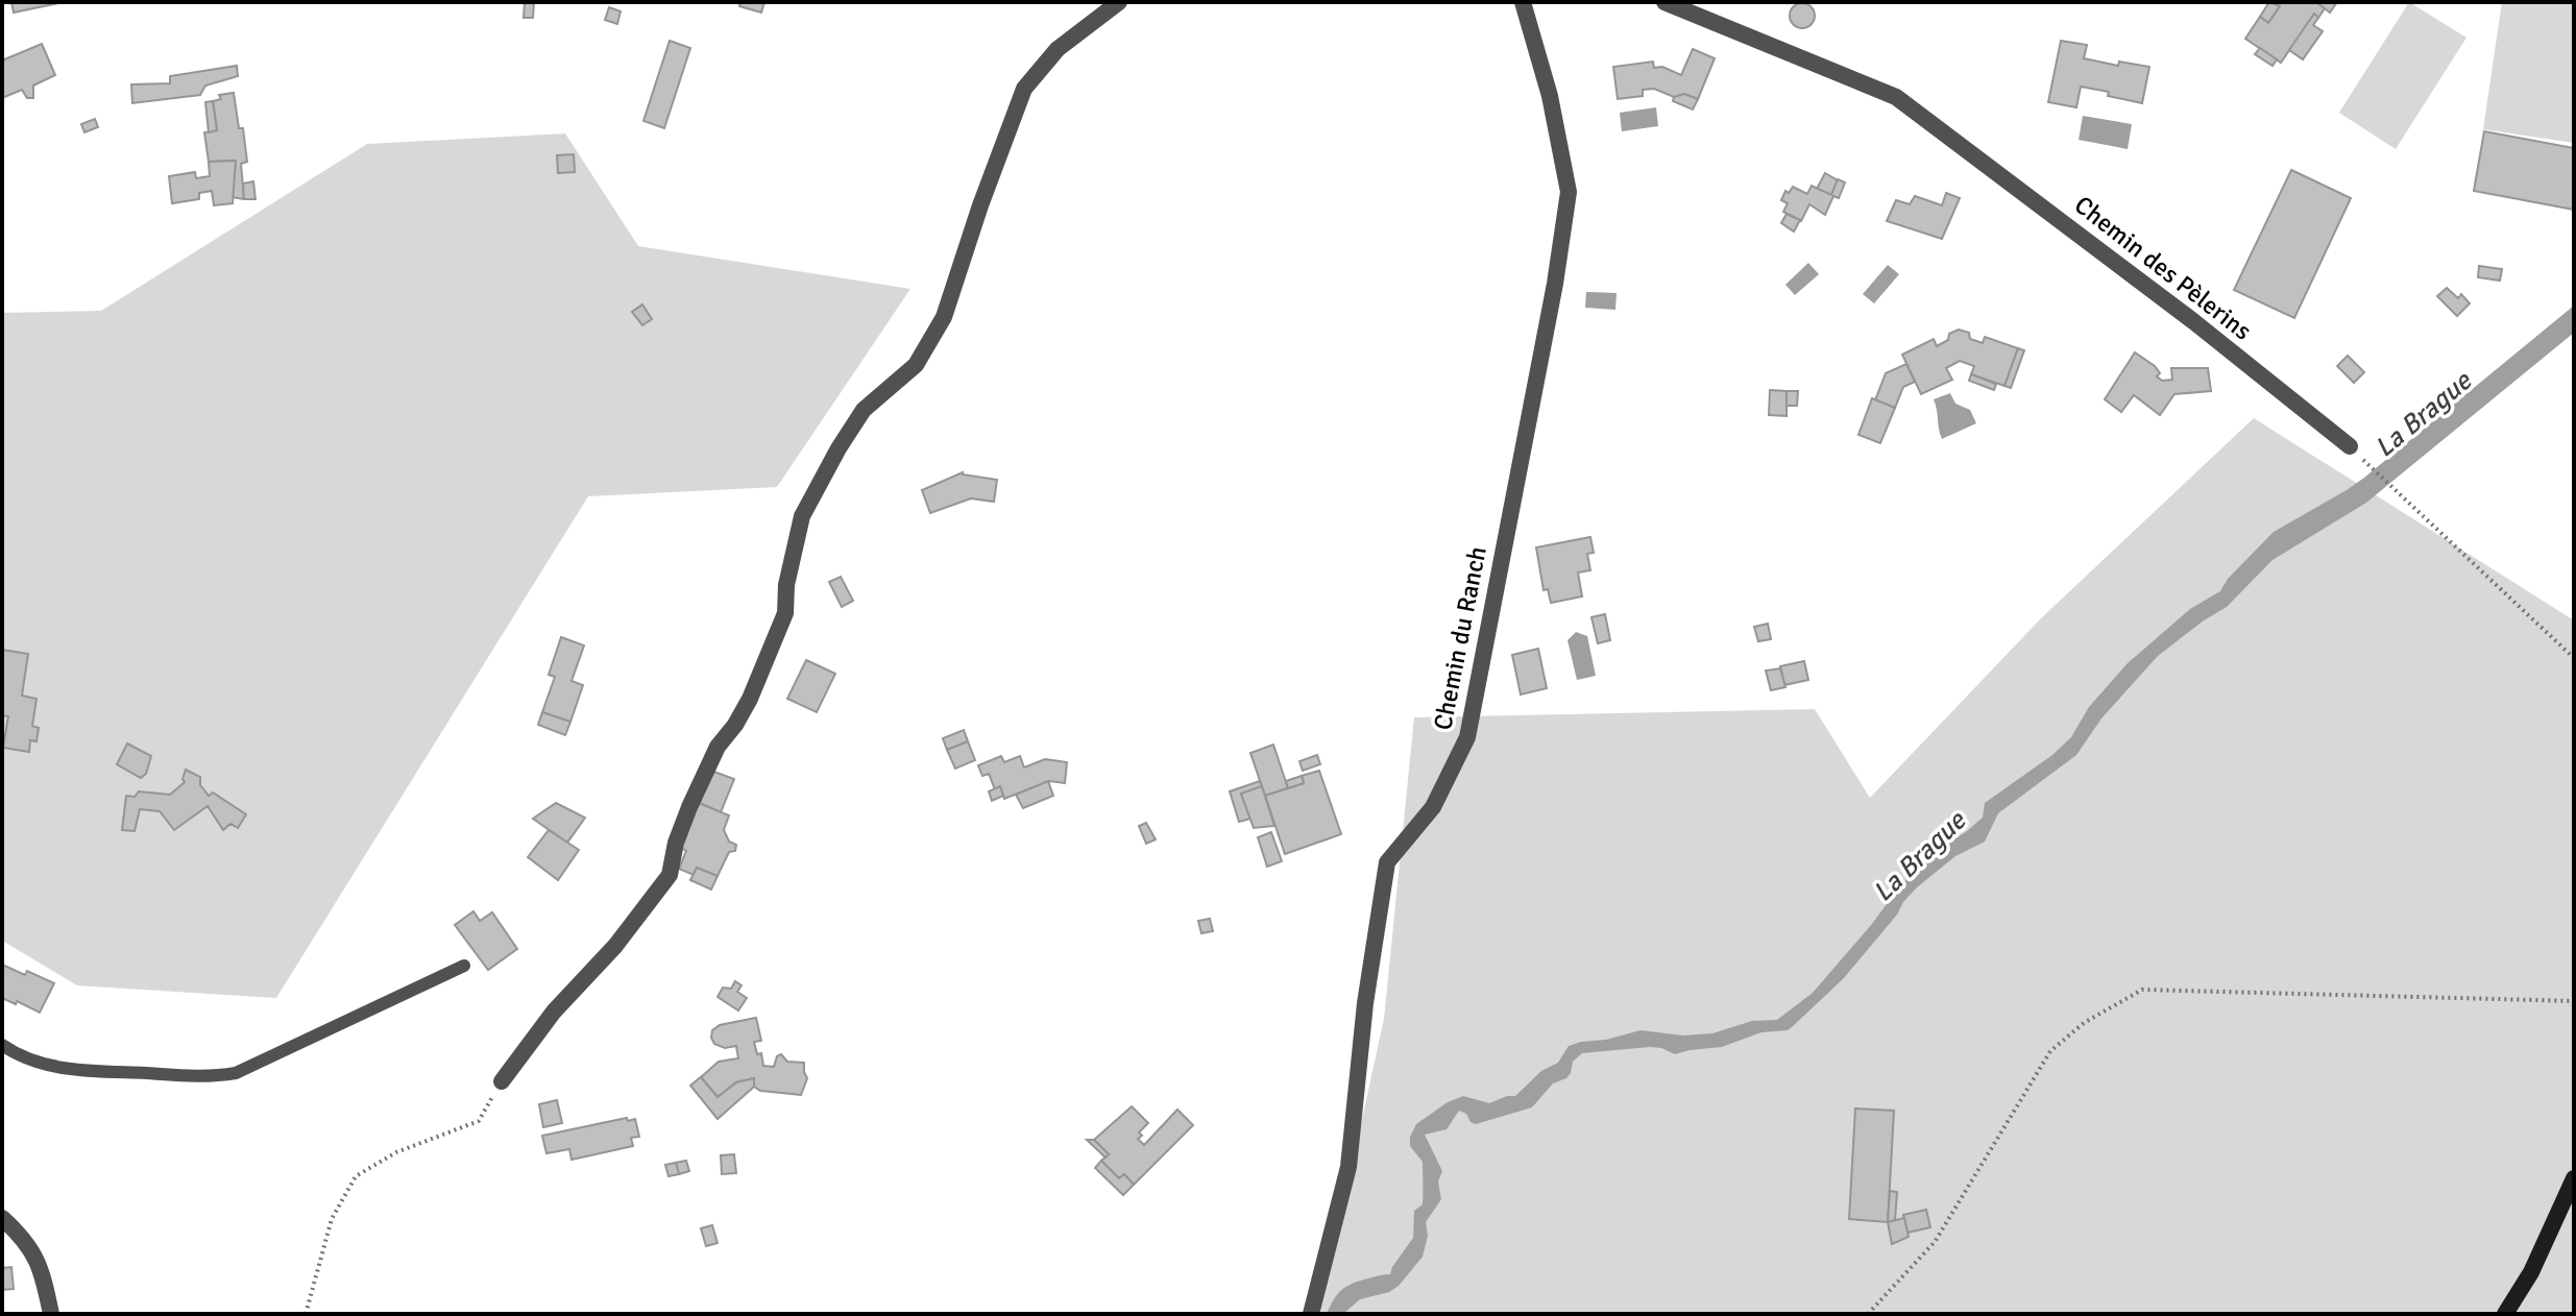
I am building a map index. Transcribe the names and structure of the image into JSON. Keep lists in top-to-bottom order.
{
  "streets": {
    "street": ["Chemin des Pèlerins", "Chemin du Ranch"]
  },
  "water": ["La Brague"]
}
